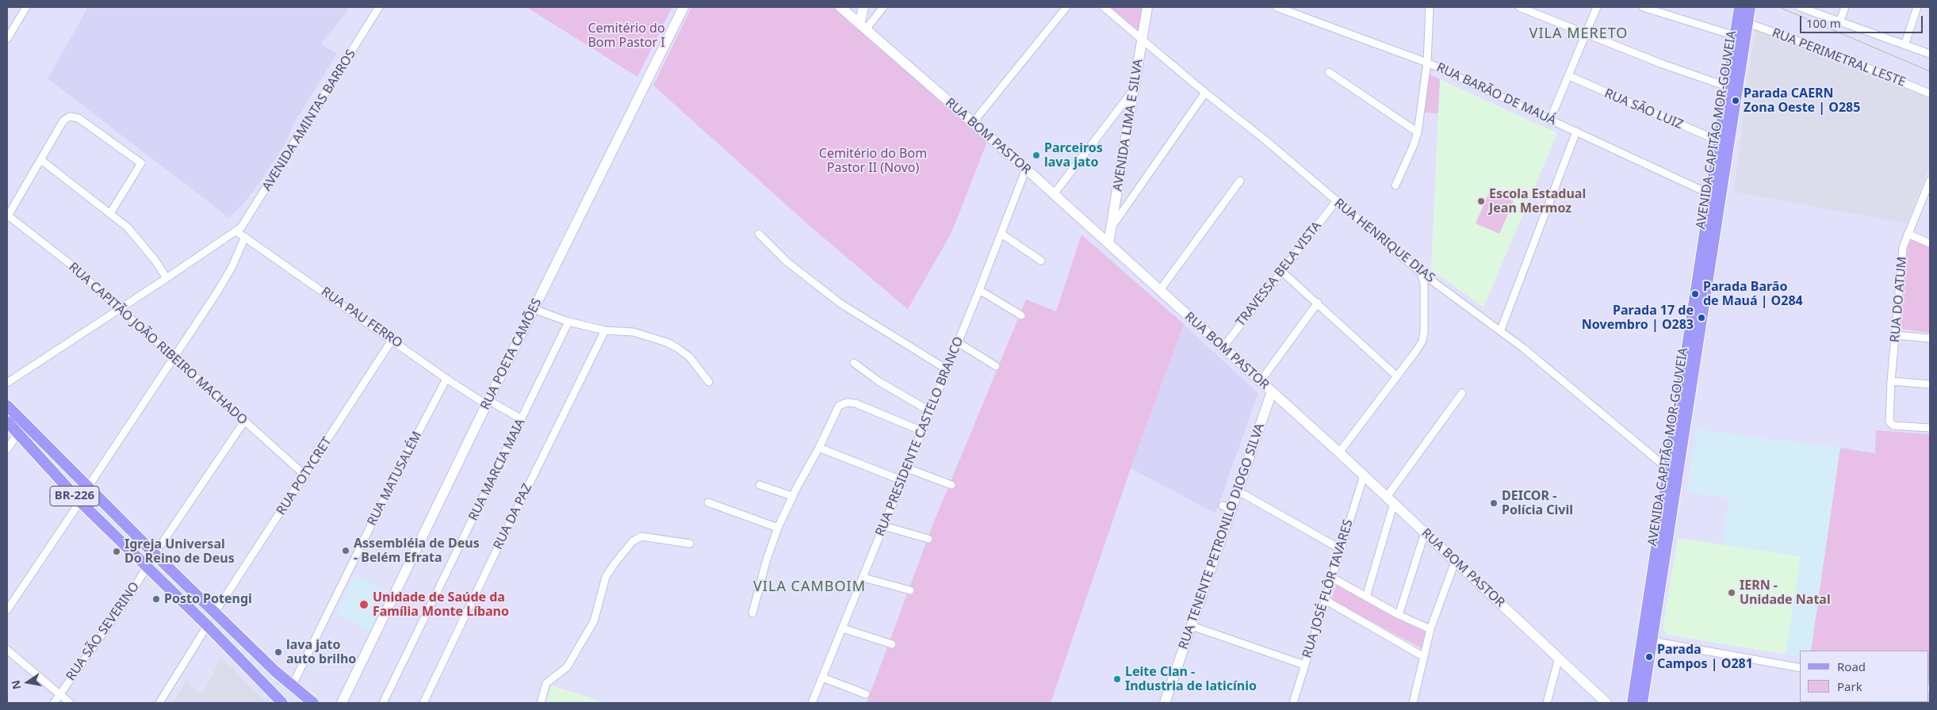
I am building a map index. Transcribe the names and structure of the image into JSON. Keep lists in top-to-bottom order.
{
  "streets": {
    "main road": [
      "AVENIDA LIMA E SILVA",
      "AVENIDA CAPITÃO MOR-GOUVEIA",
      "RUA BOM PASTOR",
      "RUA POETA CAMÕES",
      "BR-226",
      "RUA TENENTE PETRONILO DIOGO SILVA"
    ],
    "street": [
      "RUA PERIMETRAL LESTE",
      "RUA BARÃO DE MAUÁ",
      "RUA SÃO LUIZ",
      "AVENIDA AMINTAS BARROS",
      "RUA HENRIQUE DIAS",
      "TRAVESSA BELA VISTA",
      "RUA DO ATUM",
      "RUA PAU FERRO",
      "RUA CAPITÃO JOÃO RIBEIRO MACHADO",
      "RUA PRESIDENTE CASTELO BRANCO",
      "RUA MARCIA MAIA",
      "RUA POTYCRET",
      "RUA MATUSALÉM",
      "RUA DA PAZ",
      "RUA JOSÉ FLÔR TAVARES",
      "RUA SÃO SEVERINO"
    ]
  },
  "crossings": [
    ["RUA PERIMETRAL LESTE", "AVENIDA CAPITÃO MOR-GOUVEIA"],
    ["RUA BARÃO DE MAUÁ", "AVENIDA CAPITÃO MOR-GOUVEIA"],
    ["RUA SÃO LUIZ", "AVENIDA CAPITÃO MOR-GOUVEIA"],
    ["AVENIDA AMINTAS BARROS", "RUA PAU FERRO"],
    ["AVENIDA AMINTAS BARROS", "RUA CAPITÃO JOÃO RIBEIRO MACHADO"],
    ["AVENIDA LIMA E SILVA", "RUA BOM PASTOR"],
    ["AVENIDA LIMA E SILVA", "RUA HENRIQUE DIAS"],
    ["AVENIDA CAPITÃO MOR-GOUVEIA", "RUA HENRIQUE DIAS"],
    ["RUA BOM PASTOR", "TRAVESSA BELA VISTA"],
    ["RUA BOM PASTOR", "RUA PRESIDENTE CASTELO BRANCO"],
    ["RUA BOM PASTOR", "RUA TENENTE PETRONILO DIOGO SILVA"],
    ["RUA BOM PASTOR", "RUA JOSÉ FLÔR TAVARES"],
    ["RUA HENRIQUE DIAS", "TRAVESSA BELA VISTA"],
    ["RUA PAU FERRO", "RUA POETA CAMÕES"],
    ["RUA PAU FERRO", "RUA MARCIA MAIA"],
    ["RUA PAU FERRO", "RUA POTYCRET"],
    ["RUA PAU FERRO", "RUA MATUSALÉM"],
    ["RUA CAPITÃO JOÃO RIBEIRO MACHADO", "RUA POTYCRET"],
    ["RUA CAPITÃO JOÃO RIBEIRO MACHADO", "RUA SÃO SEVERINO"],
    ["RUA POTYCRET", "BR-226"],
    ["RUA MATUSALÉM", "BR-226"],
    ["BR-226", "RUA SÃO SEVERINO"]
  ],
  "districts": ["VILA MERETO", "VILA CAMBOIM"],
  "parks": ["Cemitério do Bom Pastor I", "Cemitério do Bom Pastor II (Novo)"],
  "places": [
    "Parada CAERN Zona Oeste | O285",
    "Parceiros lava jato",
    "Escola Estadual Jean Mermoz",
    "Parada Barão de Mauá | O284",
    "Parada 17 de Novembro | O283",
    "DEICOR - Polícia Civil",
    "Assembléia de Deus - Belém Efrata",
    "Igreja Universal Do Reino de Deus",
    "IERN - Unidade Natal",
    "Posto Potengi",
    "Unidade de Saúde da Família Monte Líbano",
    "lava jato auto brilho",
    "Parada Campos | O281",
    "Leite Clan - Industria de laticínio"
  ],
  "legend": ["Road", "Park"],
  "scale_bar": "100 m",
  "north": "left"
}
